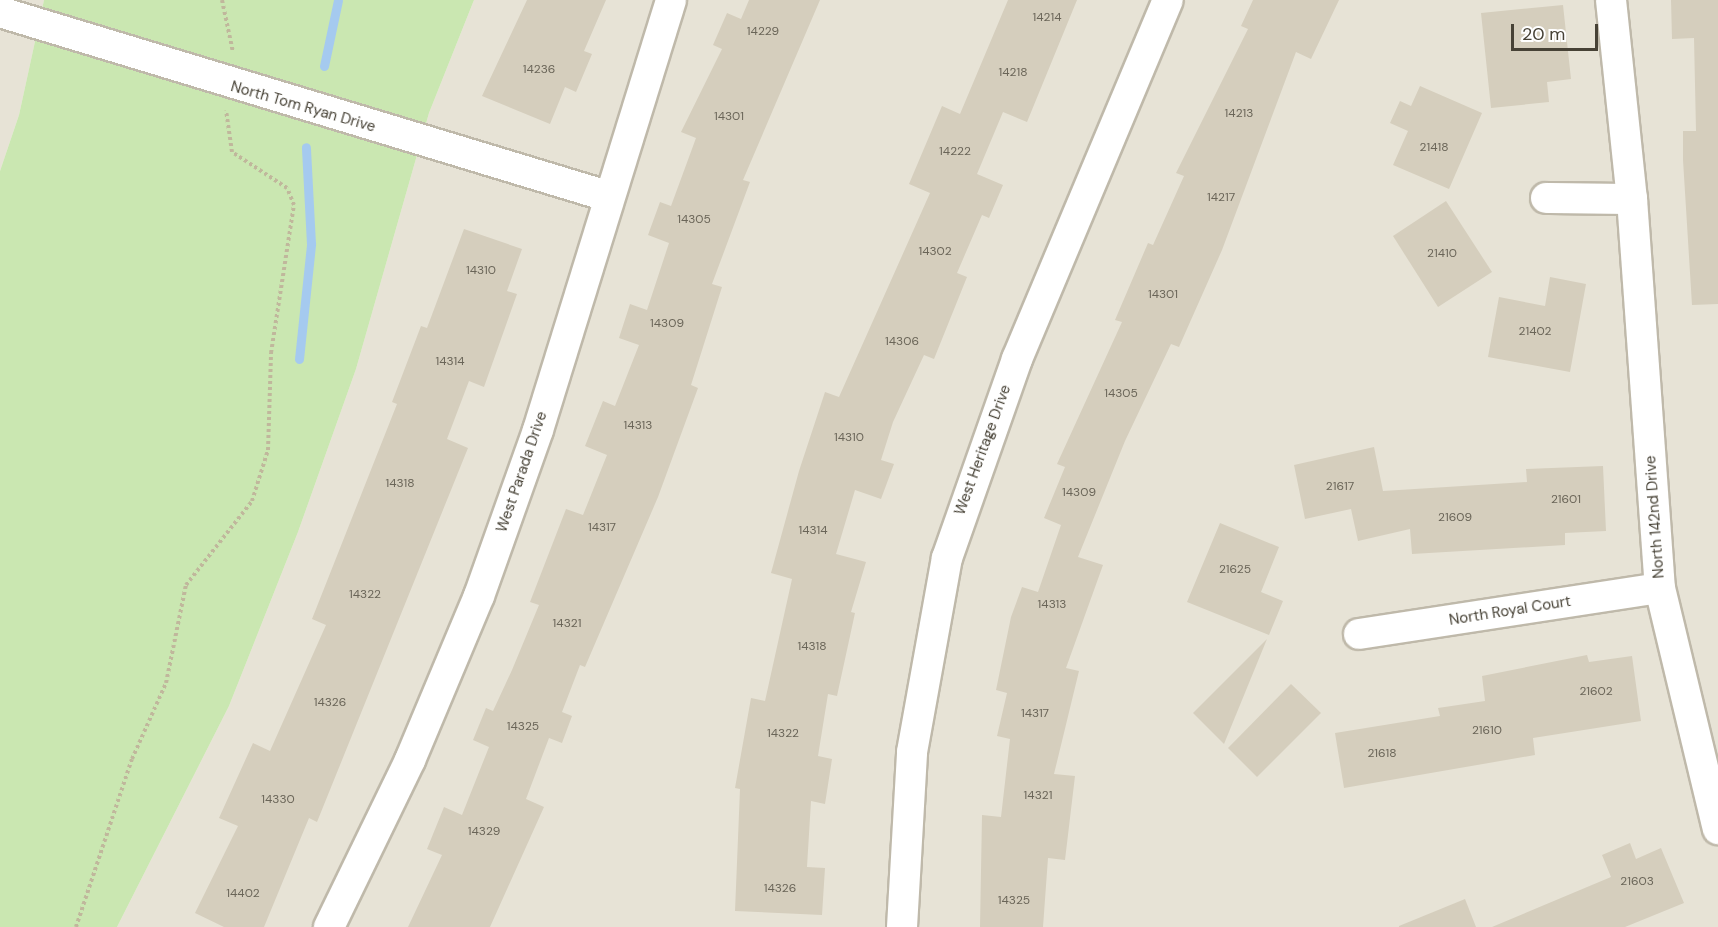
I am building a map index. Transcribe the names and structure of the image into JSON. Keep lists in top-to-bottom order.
{
  "streets": {
    "street": [
      "North Tom Ryan Drive",
      "West Heritage Drive",
      "West Parada Drive",
      "North 142nd Drive",
      "North Royal Court"
    ]
  },
  "crossings": [
    ["North Tom Ryan Drive", "West Parada Drive"],
    ["North 142nd Drive", "North Royal Court"]
  ],
  "house_numbers": [
    "14214",
    "14229",
    "14236",
    "14218",
    "14213",
    "14301",
    "21418",
    "14222",
    "14217",
    "14305",
    "14302",
    "21410",
    "14310",
    "14301",
    "14309",
    "21402",
    "14306",
    "14314",
    "14305",
    "14313",
    "14310",
    "14318",
    "21617",
    "14309",
    "21601",
    "21609",
    "14317",
    "14314",
    "21625",
    "14322",
    "14313",
    "14321",
    "14318",
    "21602",
    "14326",
    "14317",
    "14325",
    "21610",
    "14322",
    "21618",
    "14321",
    "14330",
    "14329",
    "21603",
    "14326",
    "14402",
    "14325"
  ],
  "scale_bar": "20 m"
}
